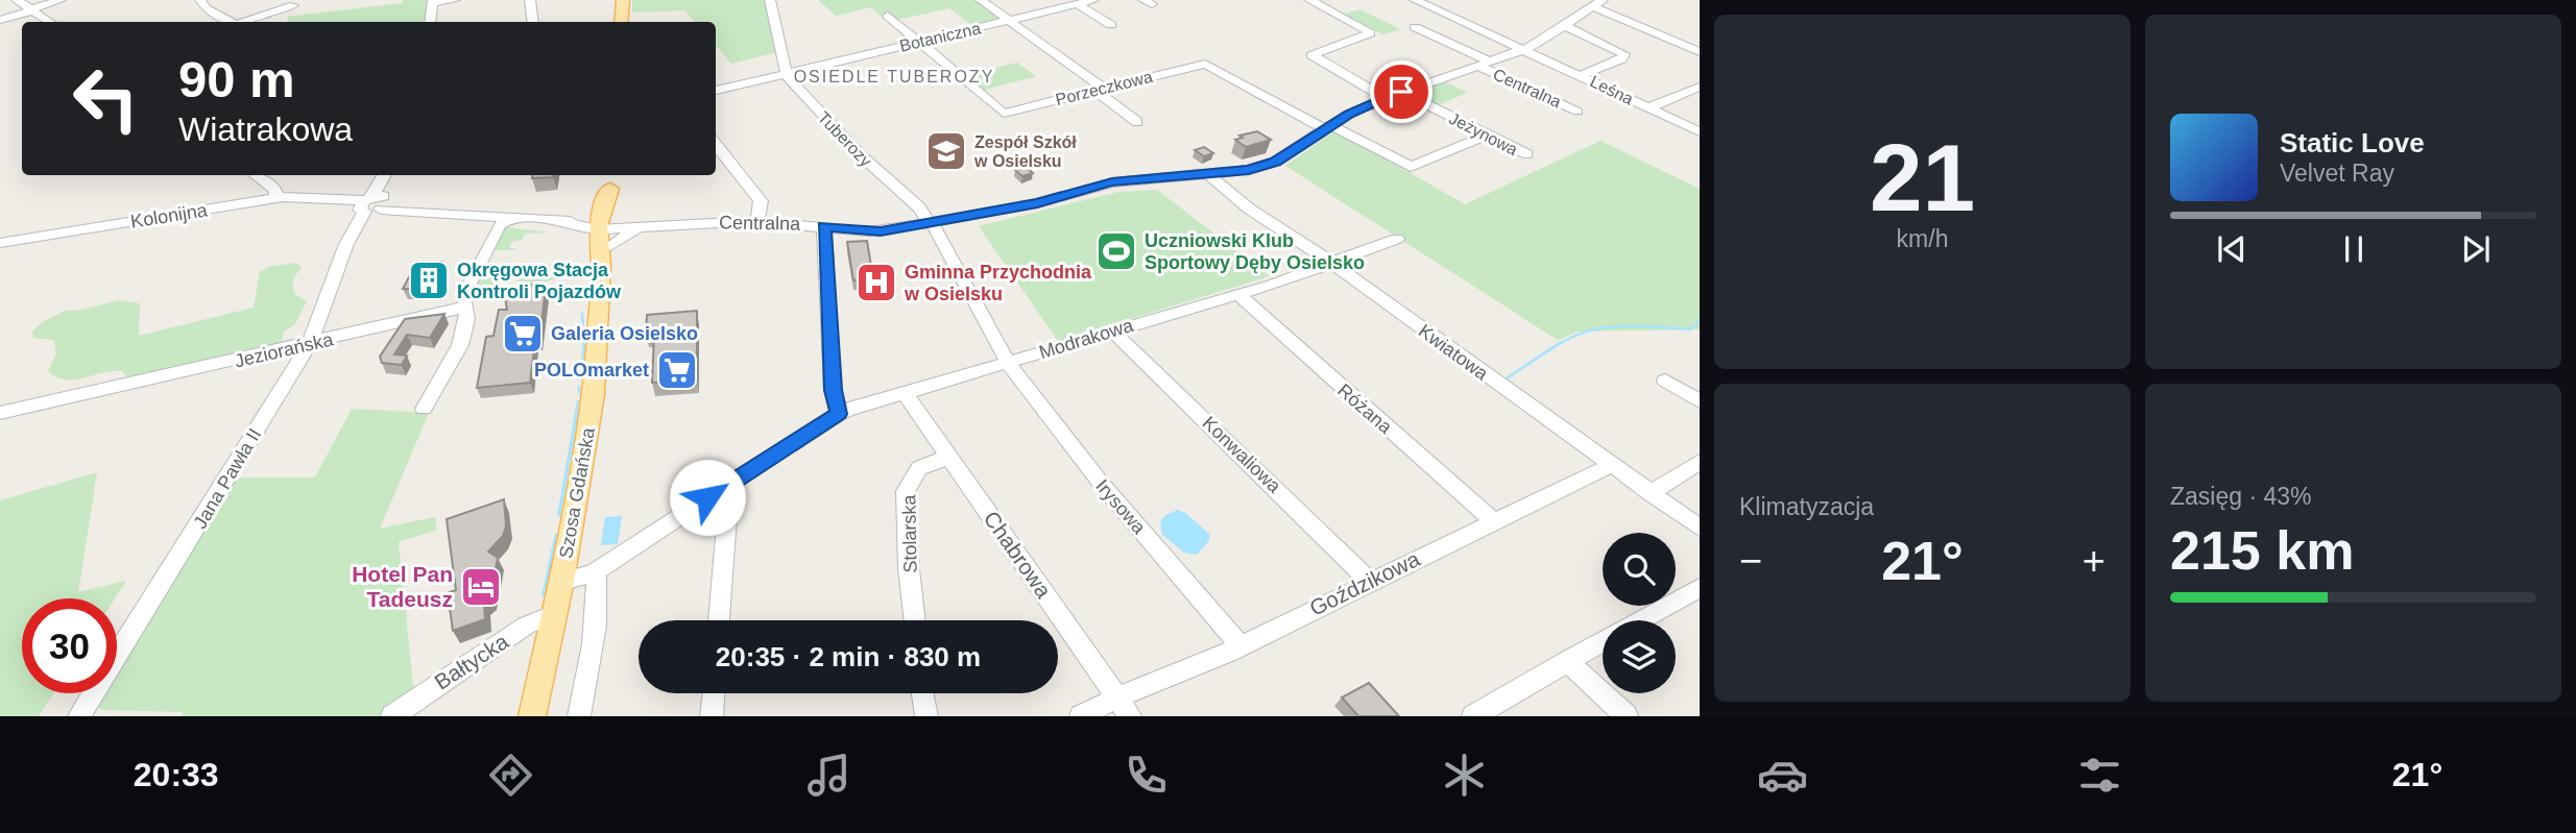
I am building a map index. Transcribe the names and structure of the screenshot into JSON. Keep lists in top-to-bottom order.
{
  "streets": {
    "main road": ["Szosa Gdańska"],
    "street": [
      "Botaniczna",
      "Porzeczkowa",
      "Centralna",
      "Leśna",
      "Jeżynowa",
      "Tuberozy",
      "Kolonijna",
      "Modrakowa",
      "Jeziorańska",
      "Kwiatowa",
      "Różana",
      "Konwaliowa",
      "Jana Pawła II",
      "Irysowa",
      "Stolarska",
      "Chabrowa",
      "Goździkowa",
      "Bałtycka"
    ]
  },
  "crossings": [
    ["Botaniczna", "Porzeczkowa"],
    ["Botaniczna", "Tuberozy"],
    ["Porzeczkowa", "Centralna"],
    ["Centralna", "Leśna"],
    ["Centralna", "Jeżynowa"],
    ["Centralna", "Tuberozy"],
    ["Centralna", "Kolonijna"],
    ["Centralna", "Kwiatowa"],
    ["Centralna", "Szosa Gdańska"],
    ["Tuberozy", "Modrakowa"],
    ["Tuberozy", "Irysowa"],
    ["Kolonijna", "Jana Pawła II"],
    ["Kolonijna", "Szosa Gdańska"],
    ["Modrakowa", "Kwiatowa"],
    ["Modrakowa", "Różana"],
    ["Modrakowa", "Konwaliowa"],
    ["Modrakowa", "Szosa Gdańska"],
    ["Modrakowa", "Irysowa"],
    ["Modrakowa", "Chabrowa"],
    ["Jeziorańska", "Jana Pawła II"],
    ["Kwiatowa", "Goździkowa"],
    ["Różana", "Goździkowa"],
    ["Konwaliowa", "Goździkowa"],
    ["Szosa Gdańska", "Bałtycka"],
    ["Irysowa", "Goździkowa"],
    ["Stolarska", "Chabrowa"],
    ["Chabrowa", "Goździkowa"]
  ],
  "districts": ["OSIEDLE TUBEROZY"],
  "places": {
    "school or university": ["Zespół Szkół w Osielsku"],
    "sports": ["Uczniowski Klub Sportowy Dęby Osielsko"],
    "building": ["Okręgowa Stacja Kontroli Pojazdów"],
    "hospital": ["Gminna Przychodnia w Osielsku"],
    "supermarket": ["Galeria Osielsko", "POLOmarket"],
    "hotel": ["Hotel Pan Tadeusz"]
  },
  "page": {
    "tile": [
      ["21", "km/h"],
      "Klimatyzacja",
      ["Zasięg · 43%", "215 km"]
    ],
    "turn": ["90 m", "Wiatrakowa"],
    "song": ["Static Love", "Velvet Ray"],
    "heat": ["−", "21°", "+"],
    "limit": "30",
    "trip": "20:35 · 2 min · 830 m",
    "tabs": ["20:33", "21°"]
  }
}
